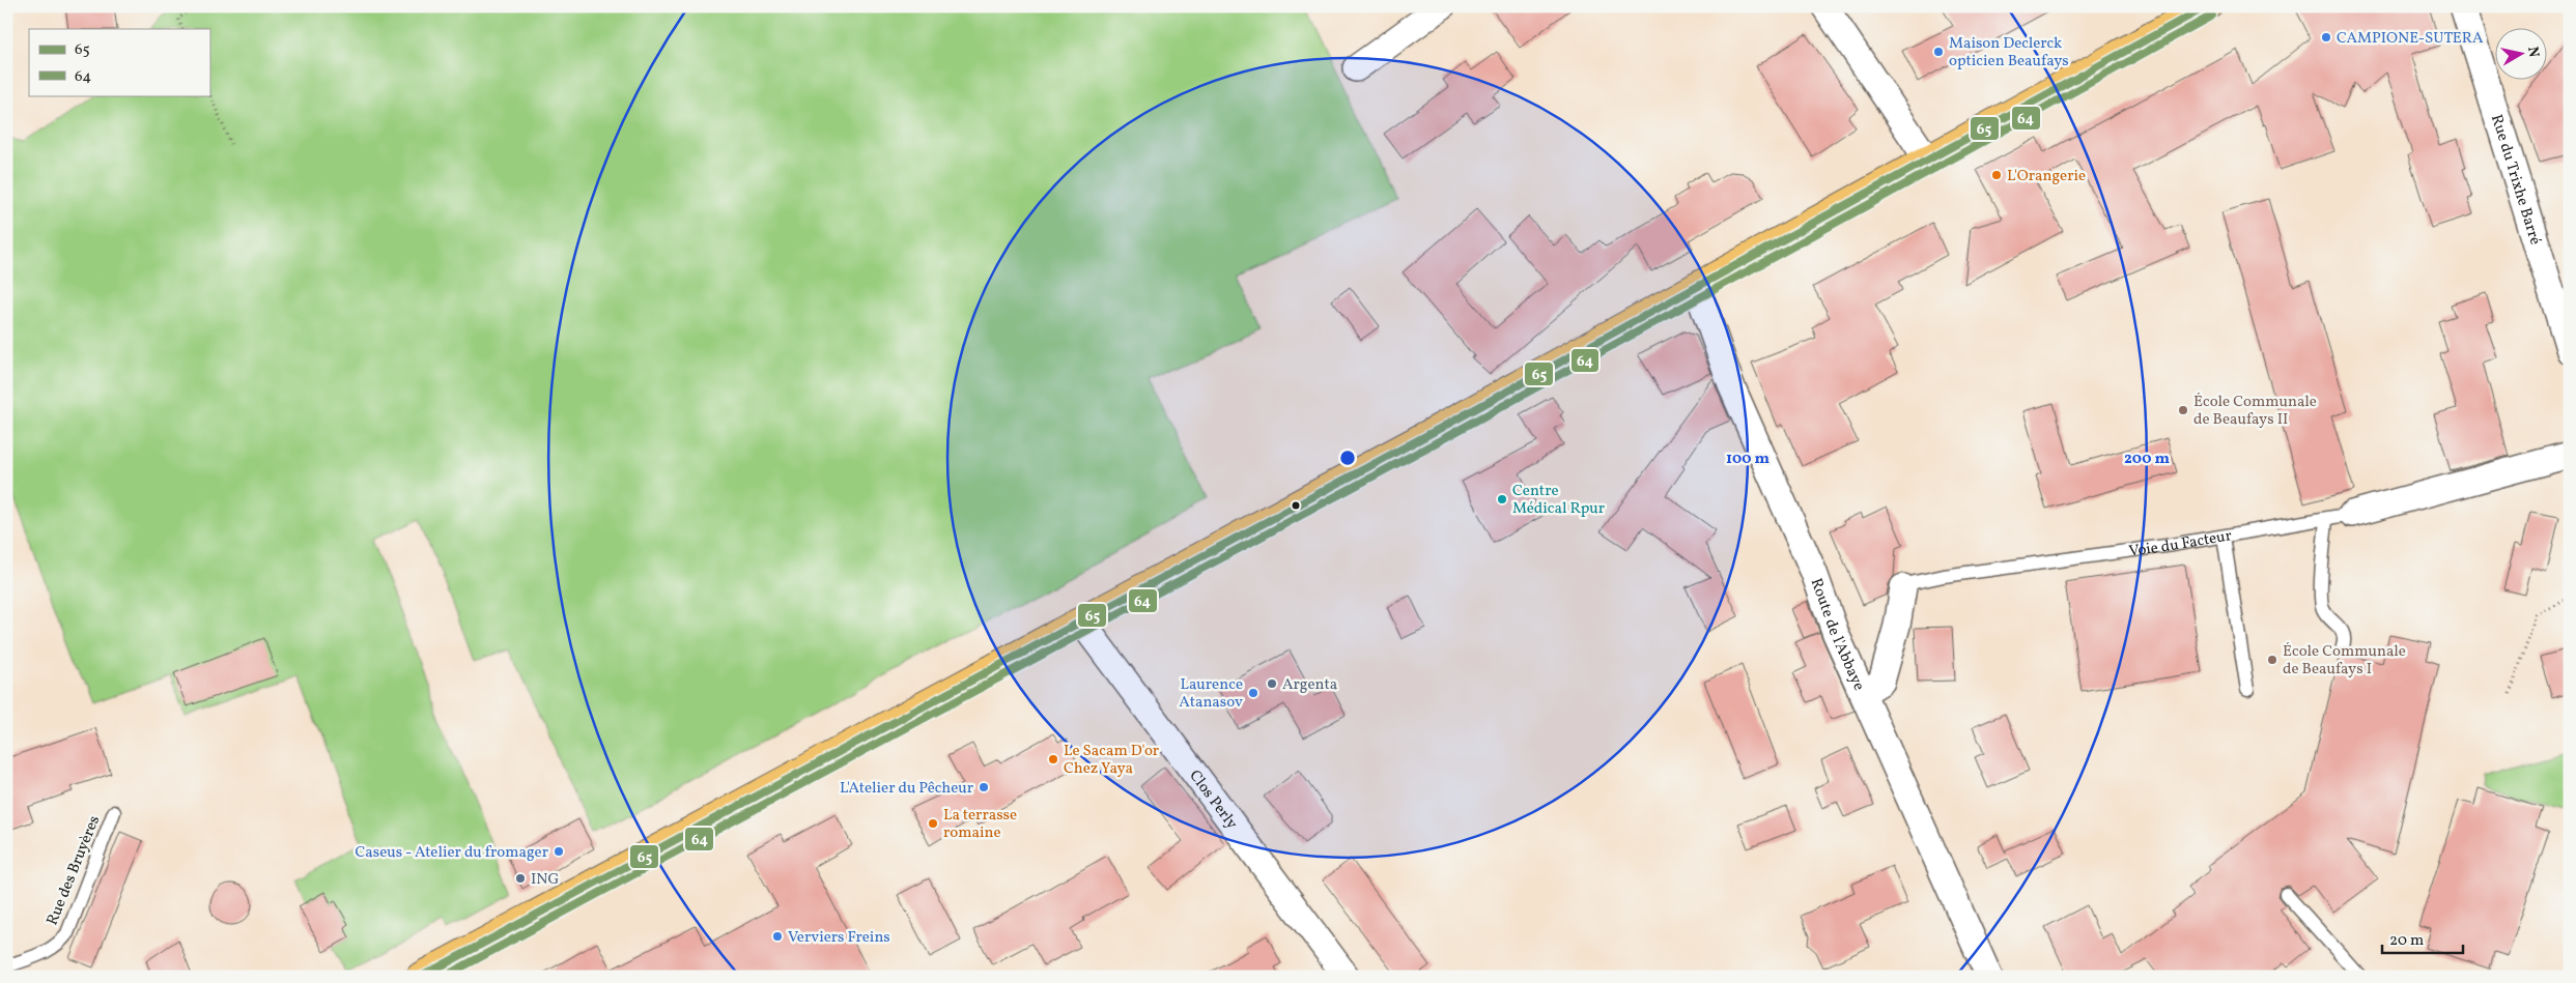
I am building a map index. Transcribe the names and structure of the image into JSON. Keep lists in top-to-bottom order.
{
  "streets": {
    "street": [
      "Rue du Trixhe Barré",
      "Voie du Facteur",
      "Route de l'Abbaye",
      "Clos Perly"
    ],
    "lane": ["Rue des Bruyères"]
  },
  "crossings": [
    ["Voie du Facteur", "Route de l'Abbaye"]
  ],
  "places": [
    "CAMPIONE-SUTERA",
    "Maison Declerck opticien Beaufays",
    "L'Orangerie",
    "École Communale de Beaufays II",
    "Centre Médical Rpur",
    "École Communale de Beaufays I",
    "Argenta",
    "Laurence Atanasov",
    "Le Sacam D'or Chez Yaya",
    "L'Atelier du Pêcheur",
    "La terrasse romaine",
    "Caseus - Atelier du fromager",
    "ING",
    "Verviers Freins"
  ],
  "lines": ["transit line 65", "transit line 64"],
  "legend": ["65", "64"],
  "scale_bar": "20 m",
  "north": "right",
  "rings": ["100 m", "200 m"]
}
